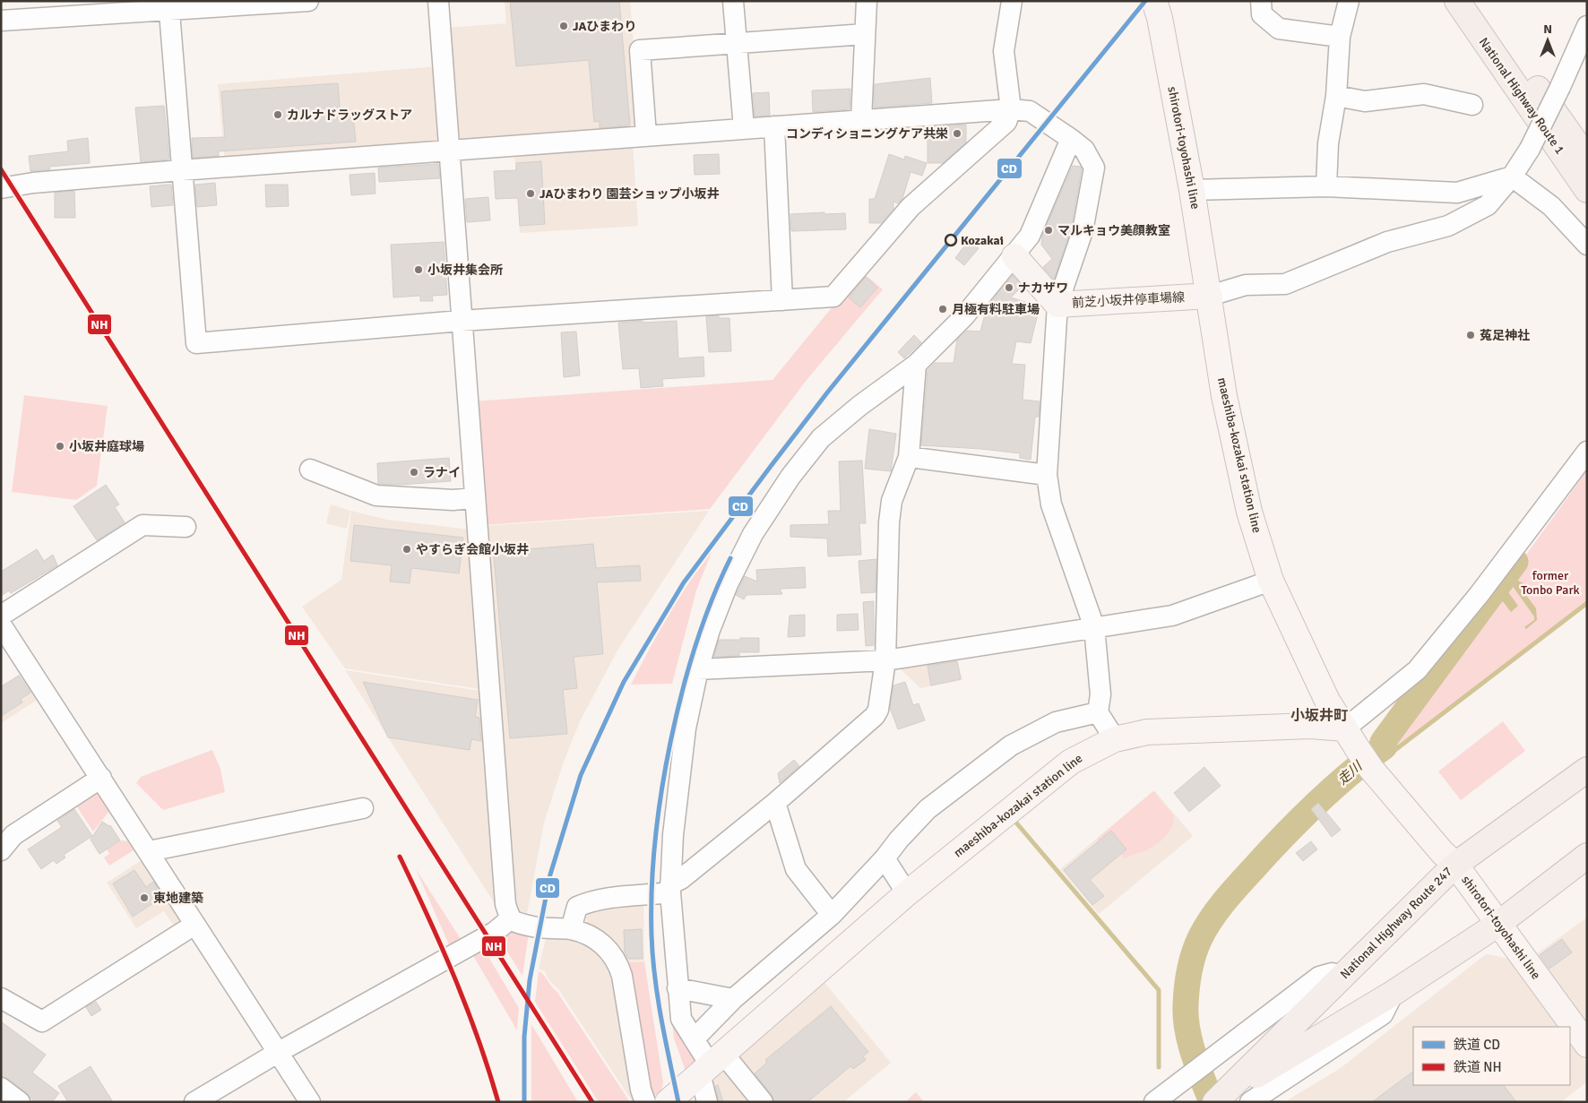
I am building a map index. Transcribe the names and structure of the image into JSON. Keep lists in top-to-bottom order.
{
  "streets": {
    "highway": ["National Highway Route 1", "National Highway Route 247"],
    "main road": ["shirotori-toyohashi line", "前芝小坂井停車場線", "maeshiba-kozakai station line"]
  },
  "crossings": [
    ["shirotori-toyohashi line", "前芝小坂井停車場線"],
    ["shirotori-toyohashi line", "maeshiba-kozakai station line"],
    ["shirotori-toyohashi line", "National Highway Route 247"],
    ["前芝小坂井停車場線", "maeshiba-kozakai station line"]
  ],
  "districts": ["小坂井町"],
  "water": ["走川"],
  "parks": ["former Tonbo Park"],
  "places": [
    "JAひまわり",
    "カルナドラッグストア",
    "コンディショニングケア共栄",
    "JAひまわり 園芸ショップ小坂井",
    "マルキョウ美顔教室",
    "Kozakai",
    "小坂井集会所",
    "ナカザワ",
    "月極有料駐車場",
    "菟足神社",
    "小坂井庭球場",
    "ラナイ",
    "やすらぎ会館小坂井",
    "東地建築"
  ],
  "lines": ["rail line CD", "rail line NH"],
  "legend": ["鉄道 CD", "鉄道 NH"],
  "north": "top"
}
